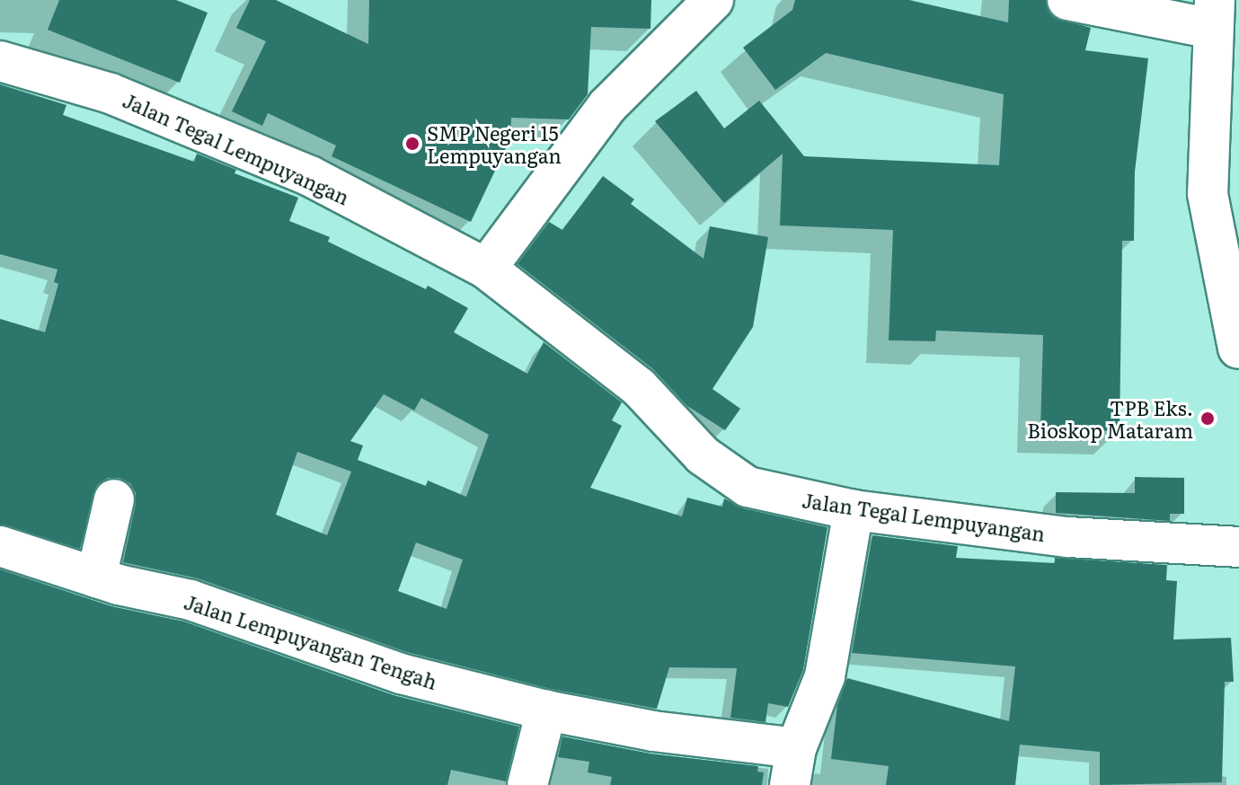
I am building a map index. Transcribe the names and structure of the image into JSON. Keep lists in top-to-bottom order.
{
  "streets": {
    "street": ["Jalan Tegal Lempuyangan", "Jalan Lempuyangan Tengah"]
  },
  "places": ["SMP Negeri 15 Lempuyangan", "TPB Eks. Bioskop Mataram"]
}
